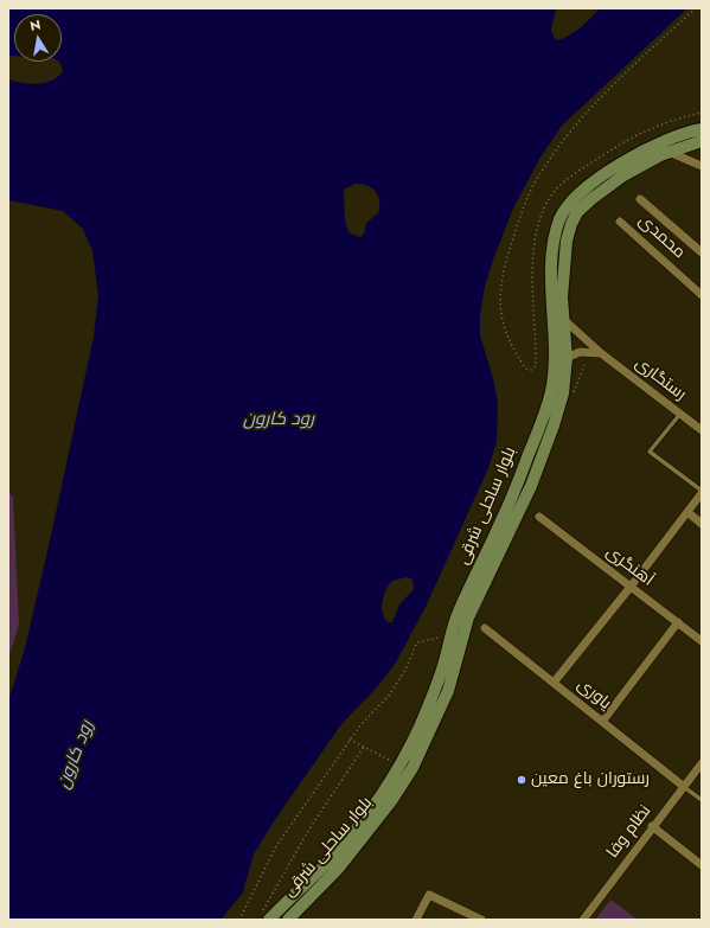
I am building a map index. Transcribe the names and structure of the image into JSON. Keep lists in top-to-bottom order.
{
  "streets": {
    "main road": ["بلوار ساحلی شرقی"],
    "street": [
      "محمدی",
      "رستگاری",
      "آهنگری",
      "یاوری",
      "نظام وفا"
    ]
  },
  "crossings": [
    ["رستگاری", "بلوار ساحلی شرقی"],
    ["یاوری", "نظام وفا"]
  ],
  "water": ["رود کارون"],
  "places": ["رستوران باغ معین"],
  "north": "top"
}
